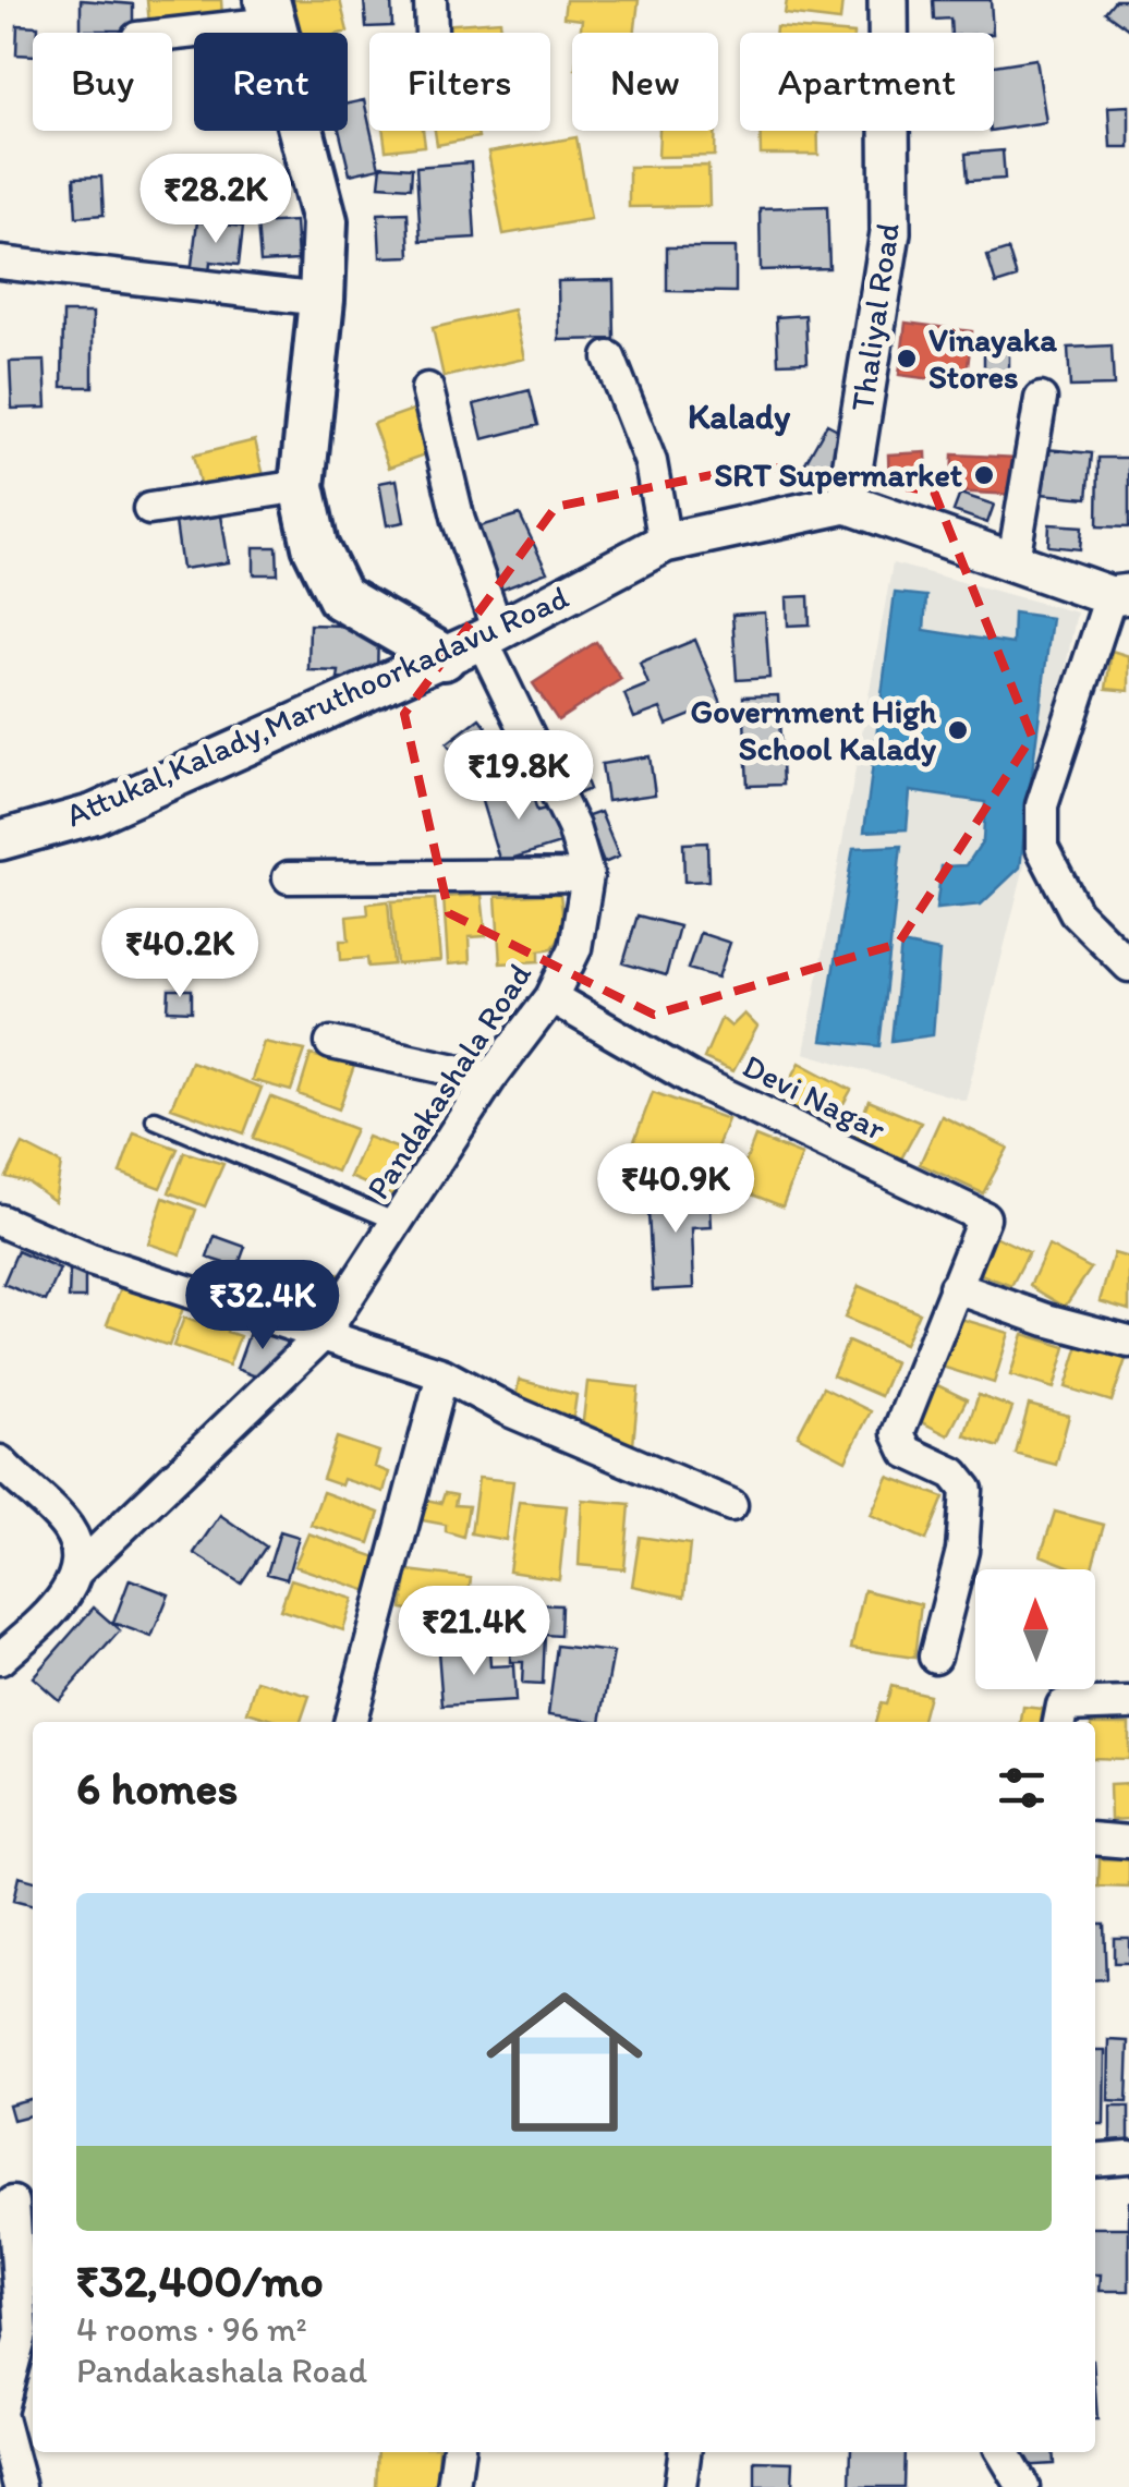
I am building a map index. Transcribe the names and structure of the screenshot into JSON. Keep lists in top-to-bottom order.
{
  "streets": {
    "street": [
      "Thaliyal Road",
      "Attukal,Kalady,Maruthoorkadavu Road",
      "Pandakashala Road",
      "Devi Nagar"
    ]
  },
  "crossings": [
    ["Thaliyal Road", "Attukal,Kalady,Maruthoorkadavu Road"],
    ["Attukal,Kalady,Maruthoorkadavu Road", "Pandakashala Road"],
    ["Pandakashala Road", "Devi Nagar"]
  ],
  "districts": ["Kalady"],
  "places": ["Vinayaka Stores", "SRT Supermarket", "Government High School Kalady"],
  "north": "top",
  "page": {
    "chip": [
      "Buy",
      "Rent",
      "Filters",
      "New",
      "Apartment"
    ],
    "price": [
      "₹28.2K",
      "₹19.8K",
      "₹40.2K",
      "₹40.9K",
      "₹32.4K",
      "₹21.4K"
    ],
    "heading": "6 homes",
    "list": [
      {
        "name": "₹32,400/mo",
        "note": "4 rooms · 96 m² · Pandakashala Road"
      }
    ]
  }
}
